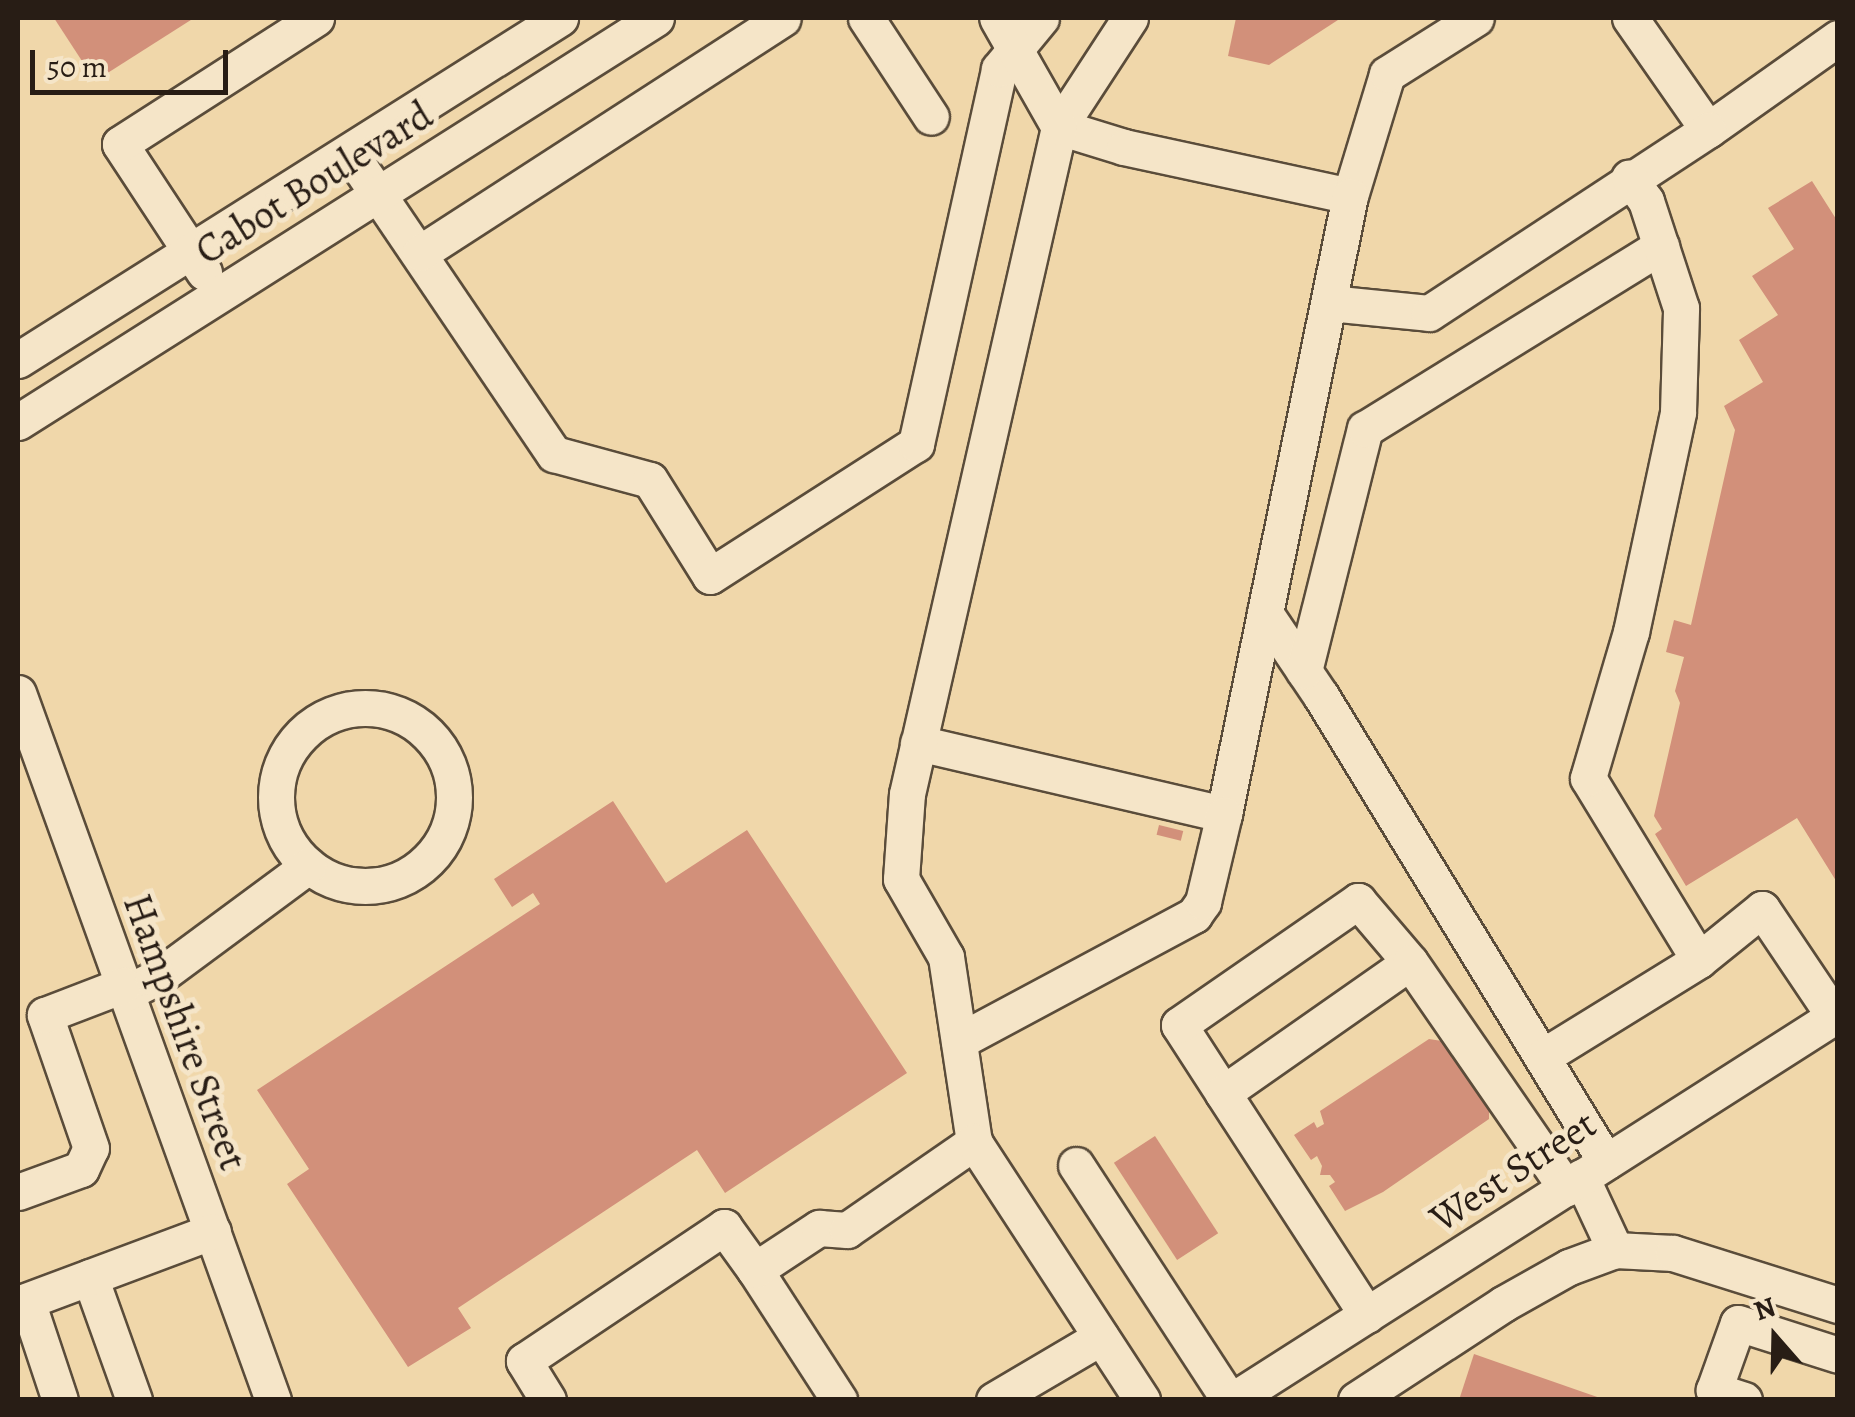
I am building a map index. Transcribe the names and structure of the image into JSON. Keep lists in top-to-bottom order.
{
  "streets": {
    "street": ["Cabot Boulevard", "Hampshire Street", "West Street"]
  },
  "scale_bar": "50 m",
  "north": "top"
}
